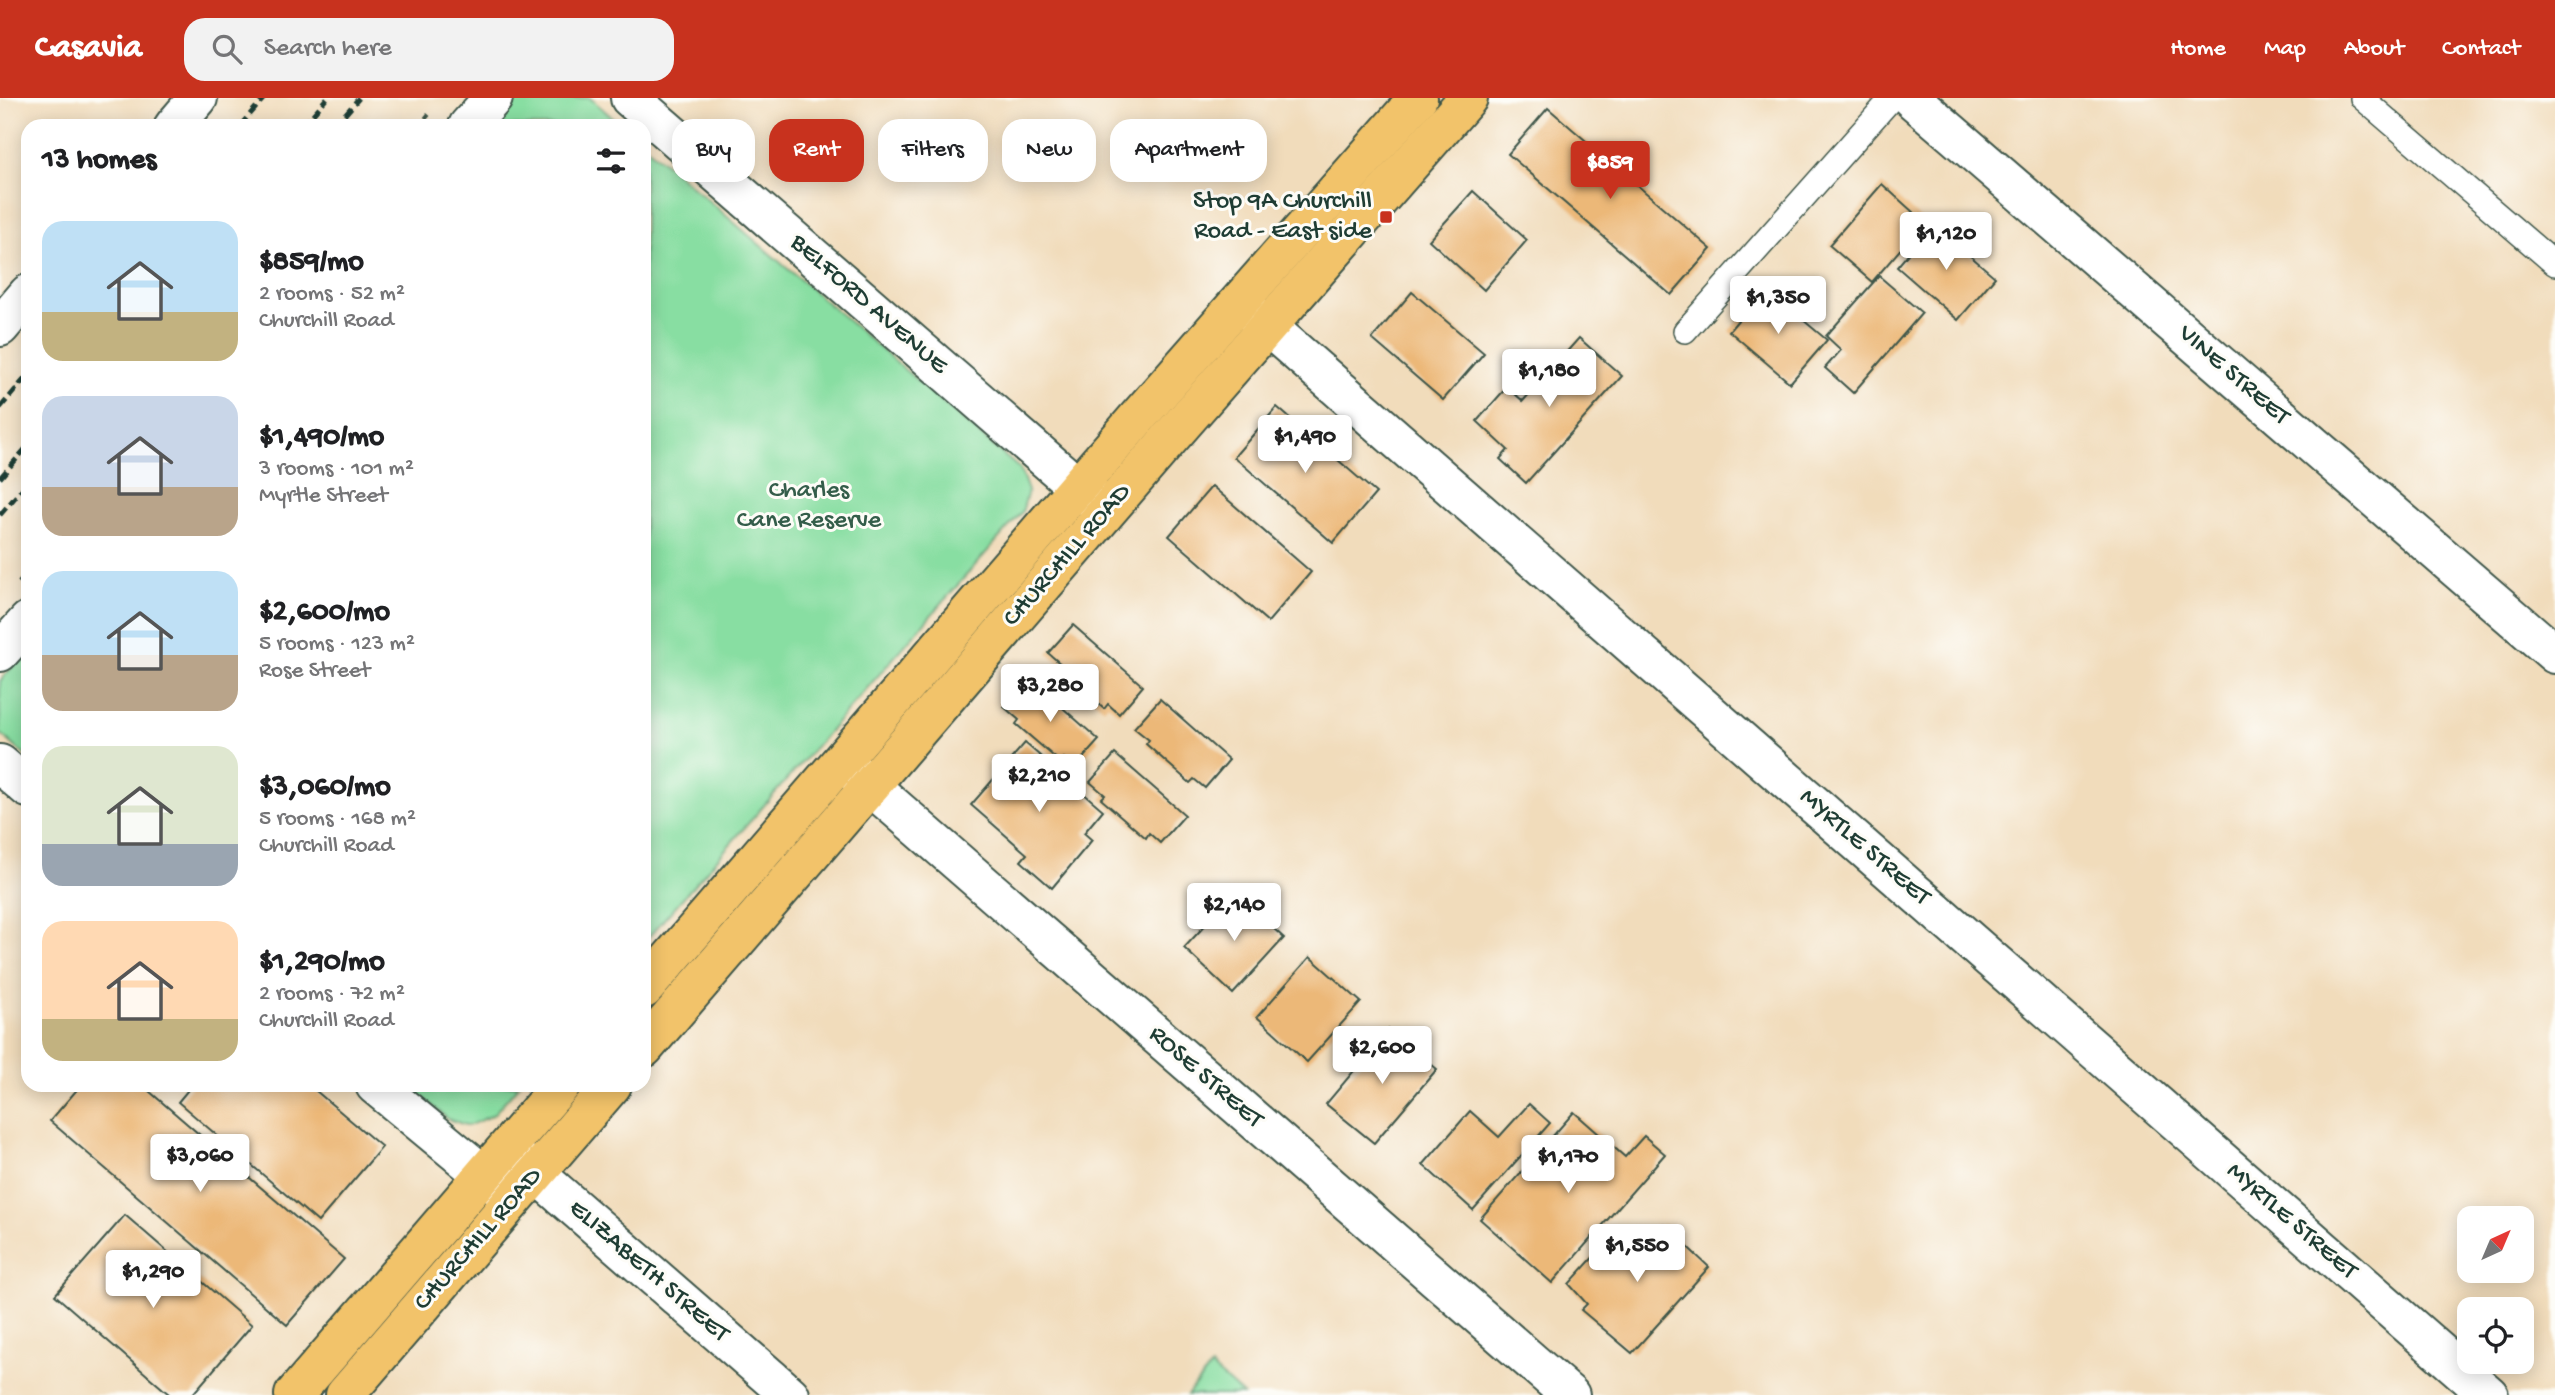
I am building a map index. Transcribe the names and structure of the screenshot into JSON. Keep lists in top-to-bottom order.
{
  "streets": {
    "main road": ["CHURCHILL ROAD"],
    "street": [
      "BELFORD AVENUE",
      "VINE STREET",
      "MYRTLE STREET",
      "ROSE STREET",
      "ELIZABETH STREET"
    ]
  },
  "crossings": [
    ["BELFORD AVENUE", "CHURCHILL ROAD"],
    ["CHURCHILL ROAD", "MYRTLE STREET"],
    ["CHURCHILL ROAD", "ROSE STREET"],
    ["CHURCHILL ROAD", "ELIZABETH STREET"]
  ],
  "parks": ["Charles Cane Reserve"],
  "places": {
    "transit": ["Stop 9A Churchill Road - East side"]
  },
  "north": "top right",
  "page": {
    "header": "Casavia",
    "search": "Search here",
    "nav": [
      "Home",
      "Map",
      "About",
      "Contact"
    ],
    "chip": [
      "Buy",
      "Rent",
      "Filters",
      "New",
      "Apartment"
    ],
    "heading": "13 homes",
    "price": [
      "$859",
      "$1,120",
      "$1,350",
      "$1,180",
      "$1,490",
      "$3,280",
      "$2,210",
      "$2,140",
      "$2,600",
      "$3,060",
      "$1,170",
      "$1,550",
      "$1,290"
    ],
    "list": [
      {
        "name": "$859/mo",
        "note": "2 rooms · 52 m² · Churchill Road"
      },
      {
        "name": "$1,490/mo",
        "note": "3 rooms · 101 m² · Myrtle Street"
      },
      {
        "name": "$2,600/mo",
        "note": "5 rooms · 123 m² · Rose Street"
      },
      {
        "name": "$3,060/mo",
        "note": "5 rooms · 168 m² · Churchill Road"
      },
      {
        "name": "$1,290/mo",
        "note": "2 rooms · 72 m² · Churchill Road"
      }
    ]
  }
}
